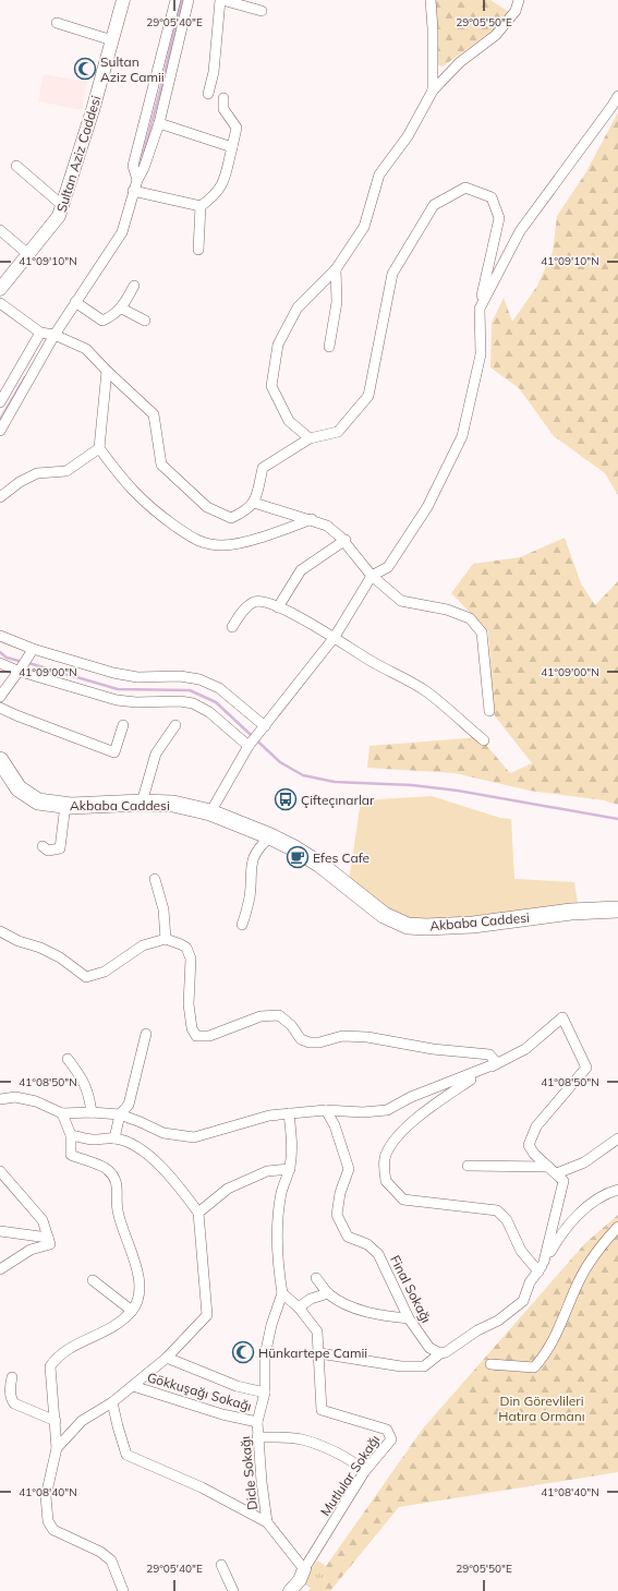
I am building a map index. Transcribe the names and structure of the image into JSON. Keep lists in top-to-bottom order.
{
  "streets": {
    "main road": ["Akbaba Caddesi"],
    "street": [
      "Sultan Aziz Caddesi",
      "Final Sokağı",
      "Gökkuşağı Sokağı",
      "Dicle Sokağı",
      "Mutlular Sokağı"
    ]
  },
  "crossings": [
    ["Gökkuşağı Sokağı", "Dicle Sokağı"]
  ],
  "parks": ["Din Görevlileri Hatıra Ormanı"],
  "places": {
    "mosque": ["Sultan Aziz Camii", "Hünkartepe Camii"],
    "bus stop": ["Çifteçınarlar"],
    "cafe": ["Efes Cafe"]
  },
  "coordinates": [
    "29°05'40\"E",
    "29°05'50\"E",
    "41°09'10\"N",
    "41°09'00\"N",
    "41°08'50\"N",
    "41°08'40\"N"
  ]
}
